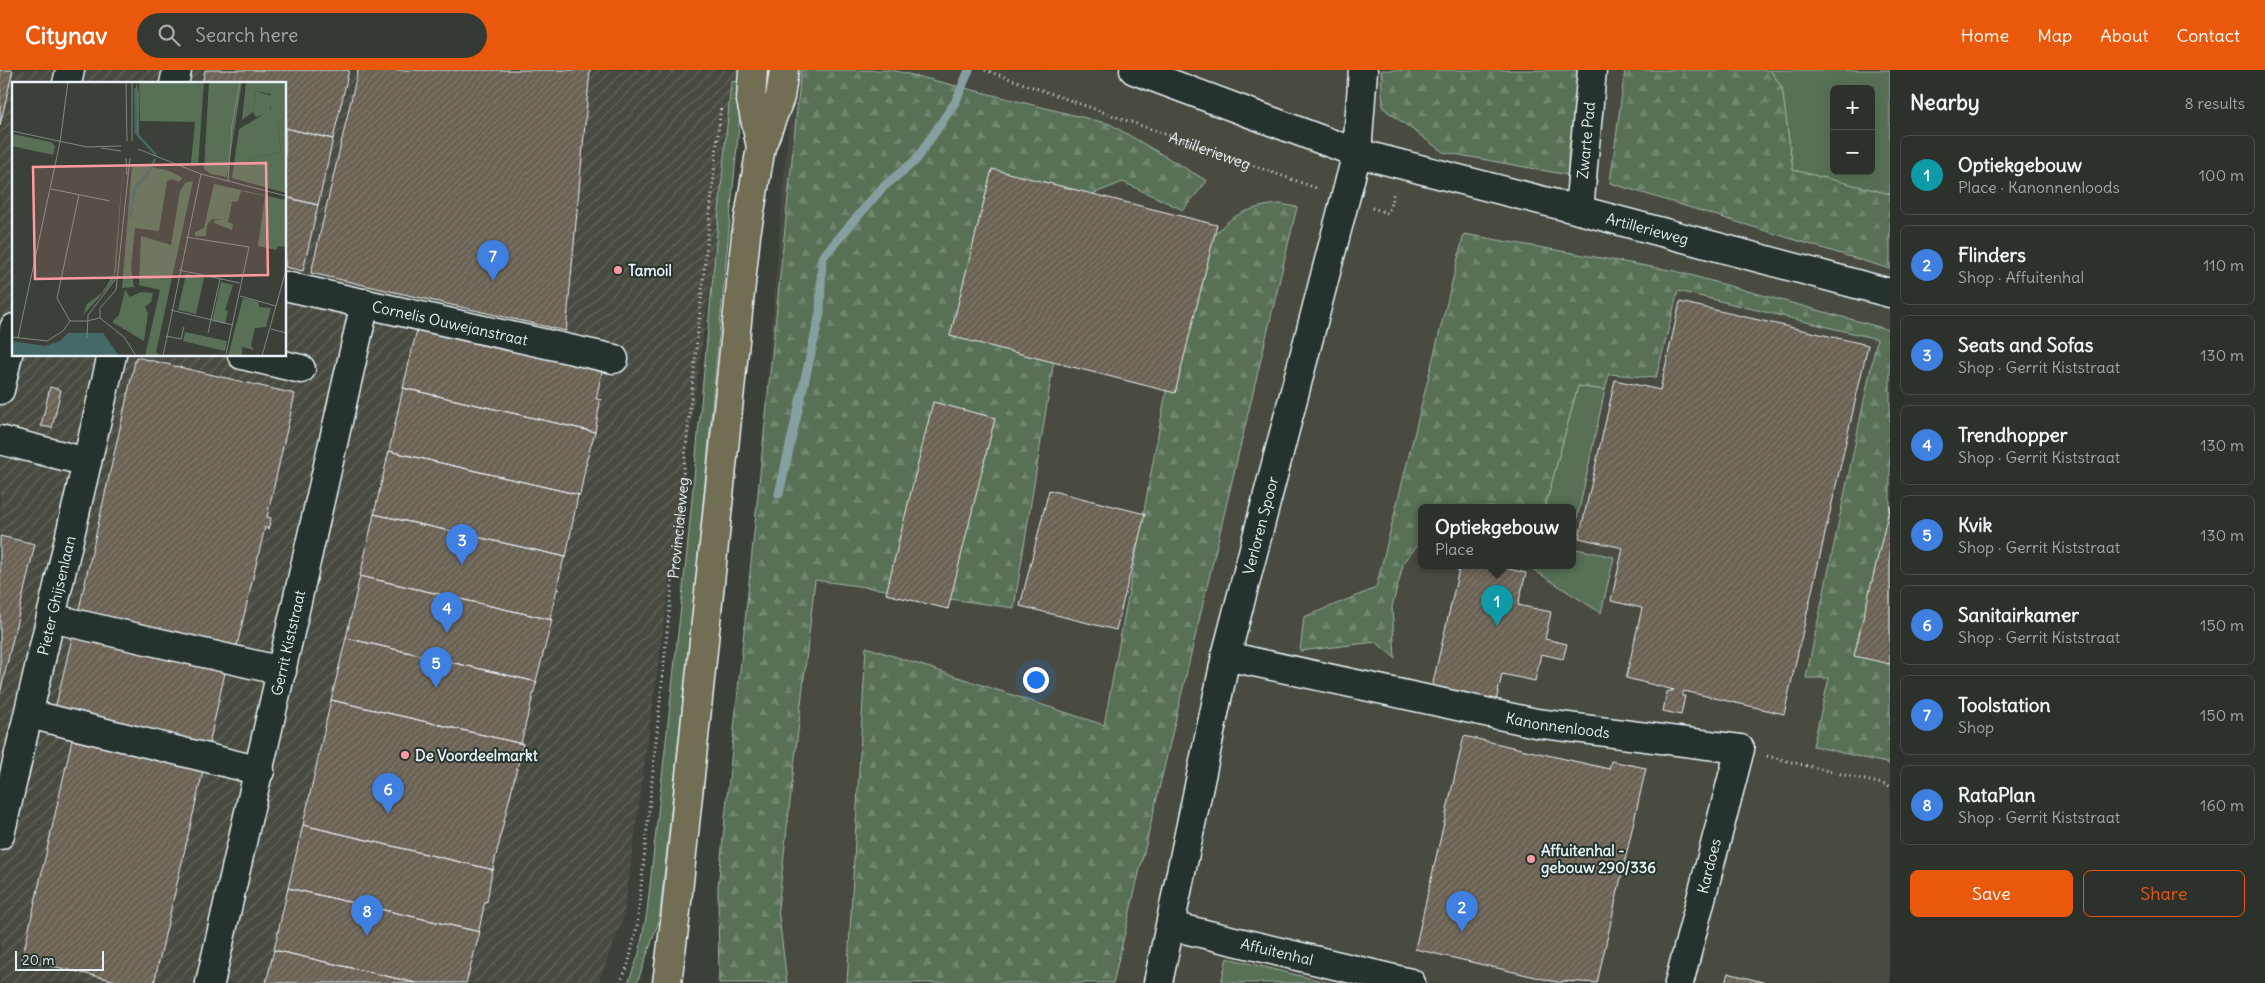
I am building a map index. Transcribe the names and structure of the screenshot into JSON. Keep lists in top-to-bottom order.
{
  "streets": {
    "street": [
      "Zwarte Pad",
      "Artillerieweg",
      "Cornelis Ouwejanstraat",
      "Verloren Spoor",
      "Pieter Ghijsenlaan",
      "Gerrit Kiststraat",
      "Kanonnenloods",
      "Kardoes",
      "Affuitenhal"
    ],
    "path": ["Provincialeweg"]
  },
  "crossings": [
    ["Zwarte Pad", "Artillerieweg"],
    ["Artillerieweg", "Verloren Spoor"],
    ["Cornelis Ouwejanstraat", "Gerrit Kiststraat"],
    ["Verloren Spoor", "Kanonnenloods"],
    ["Verloren Spoor", "Affuitenhal"],
    ["Kanonnenloods", "Kardoes"]
  ],
  "places": ["Tamoil", "De Voordeelmarkt", "Affuitenhal - gebouw 290/336"],
  "scale_bar": "20 m",
  "page": {
    "header": "Citynav",
    "search": "Search here",
    "nav": [
      "Home",
      "Map",
      "About",
      "Contact"
    ],
    "heading": ["Nearby", "8 results"],
    "map_buttons": ["+", "−"],
    "list": [
      {
        "mark": "1",
        "name": "Optiekgebouw",
        "note": "Place · Kanonnenloods",
        "value": "100 m"
      },
      {
        "mark": "2",
        "name": "Flinders",
        "note": "Shop · Affuitenhal",
        "value": "110 m"
      },
      {
        "mark": "3",
        "name": "Seats and Sofas",
        "note": "Shop · Gerrit Kiststraat",
        "value": "130 m"
      },
      {
        "mark": "4",
        "name": "Trendhopper",
        "note": "Shop · Gerrit Kiststraat",
        "value": "130 m"
      },
      {
        "mark": "5",
        "name": "Kvik",
        "note": "Shop · Gerrit Kiststraat",
        "value": "130 m"
      },
      {
        "mark": "6",
        "name": "Sanitairkamer",
        "note": "Shop · Gerrit Kiststraat",
        "value": "150 m"
      },
      {
        "mark": "7",
        "name": "Toolstation",
        "note": "Shop",
        "value": "150 m"
      },
      {
        "mark": "8",
        "name": "RataPlan",
        "note": "Shop · Gerrit Kiststraat",
        "value": "160 m"
      }
    ],
    "pins": [
      "7",
      "3",
      "1",
      "4",
      "5",
      "6",
      "2",
      "8"
    ],
    "popup": ["Optiekgebouw", "Place"],
    "buttons": ["Save", "Share"],
    "scale": "20 m"
  }
}
